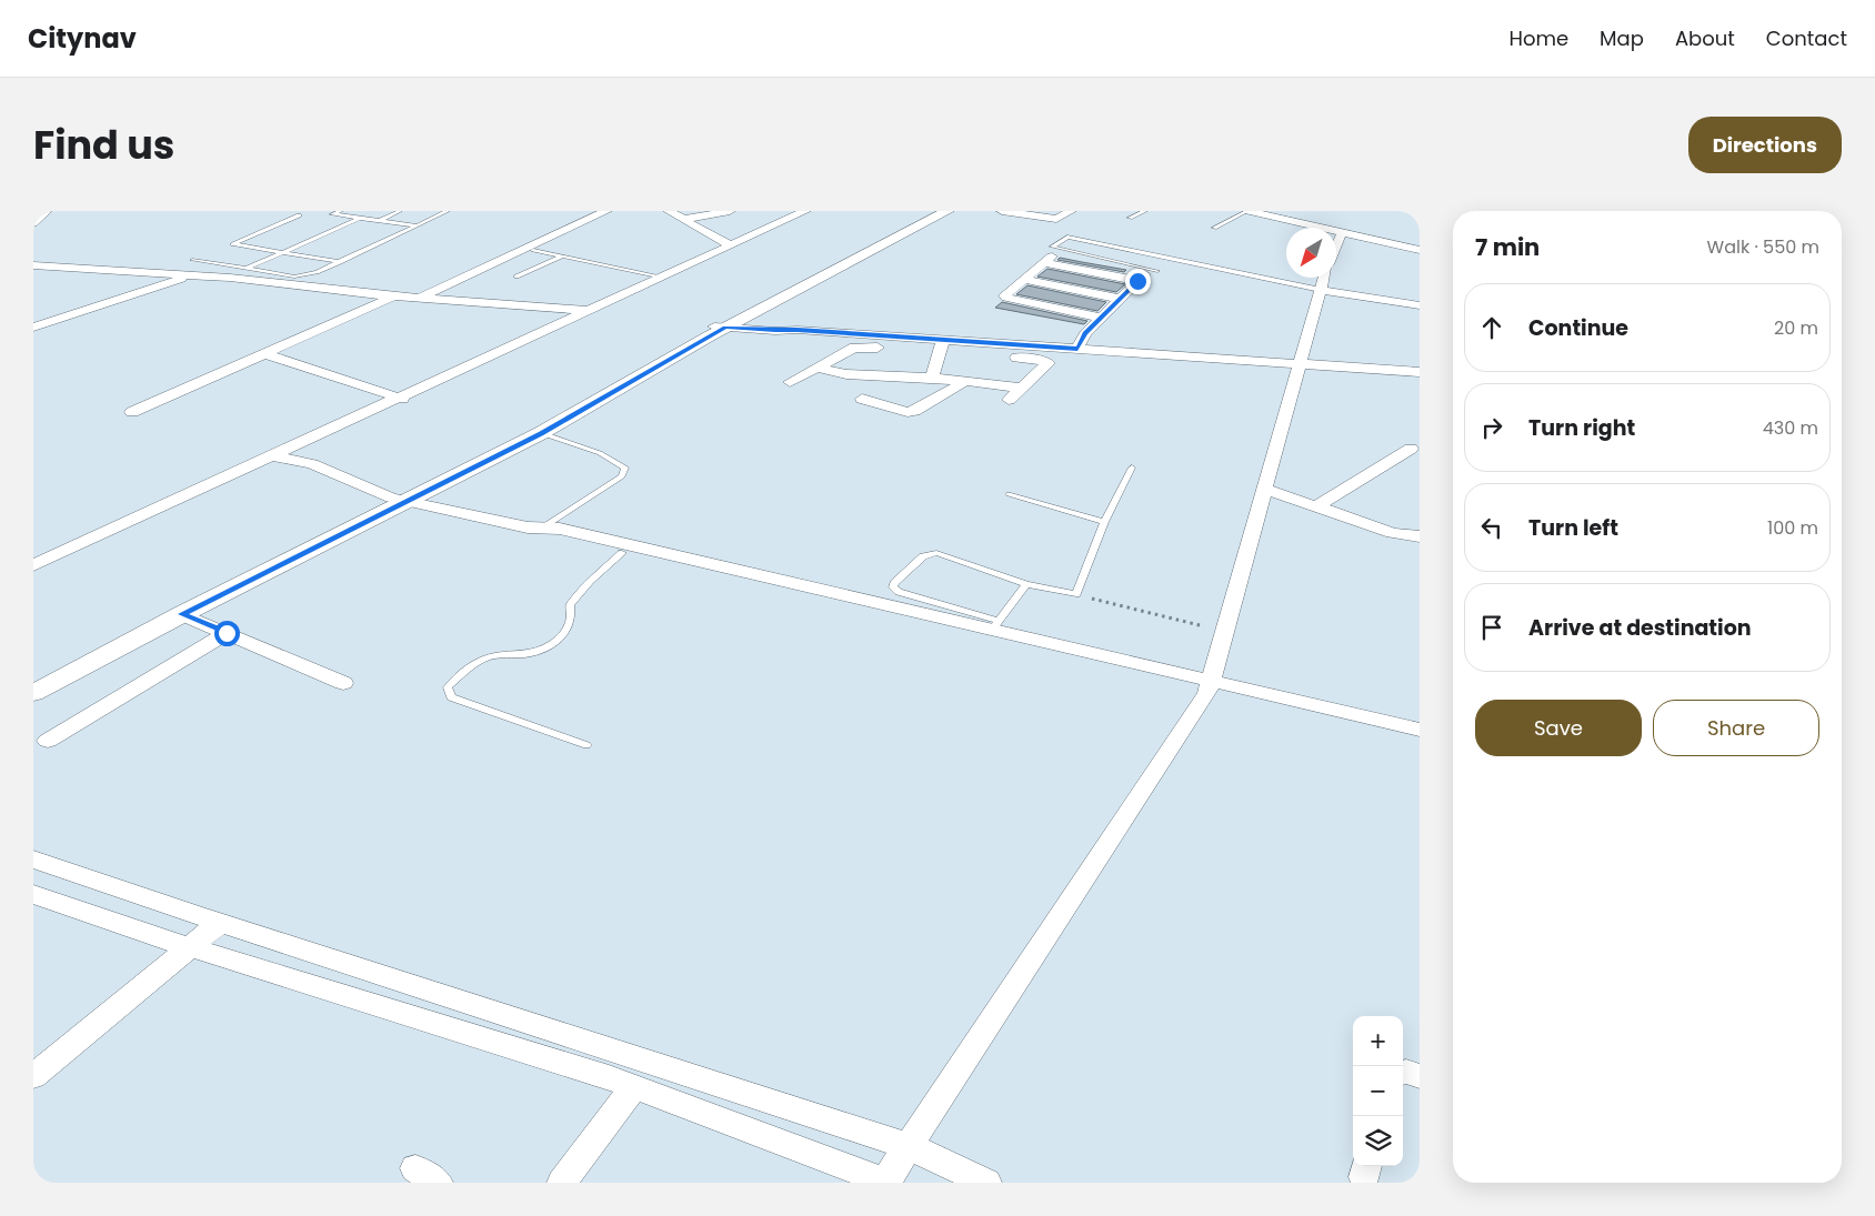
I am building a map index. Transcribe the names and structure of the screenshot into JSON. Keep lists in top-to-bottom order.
{
  "north": "bottom left",
  "page": {
    "header": "Citynav",
    "nav": [
      "Home",
      "Map",
      "About",
      "Contact"
    ],
    "title": "Find us",
    "buttons": [
      "Directions",
      ["Save", "Share"]
    ],
    "heading": ["7 min", "Walk · 550 m"],
    "list": [
      ["Continue", "20 m"],
      ["Turn right", "430 m"],
      ["Turn left", "100 m"],
      "Arrive at destination"
    ],
    "map_buttons": ["+", "−"]
  }
}
